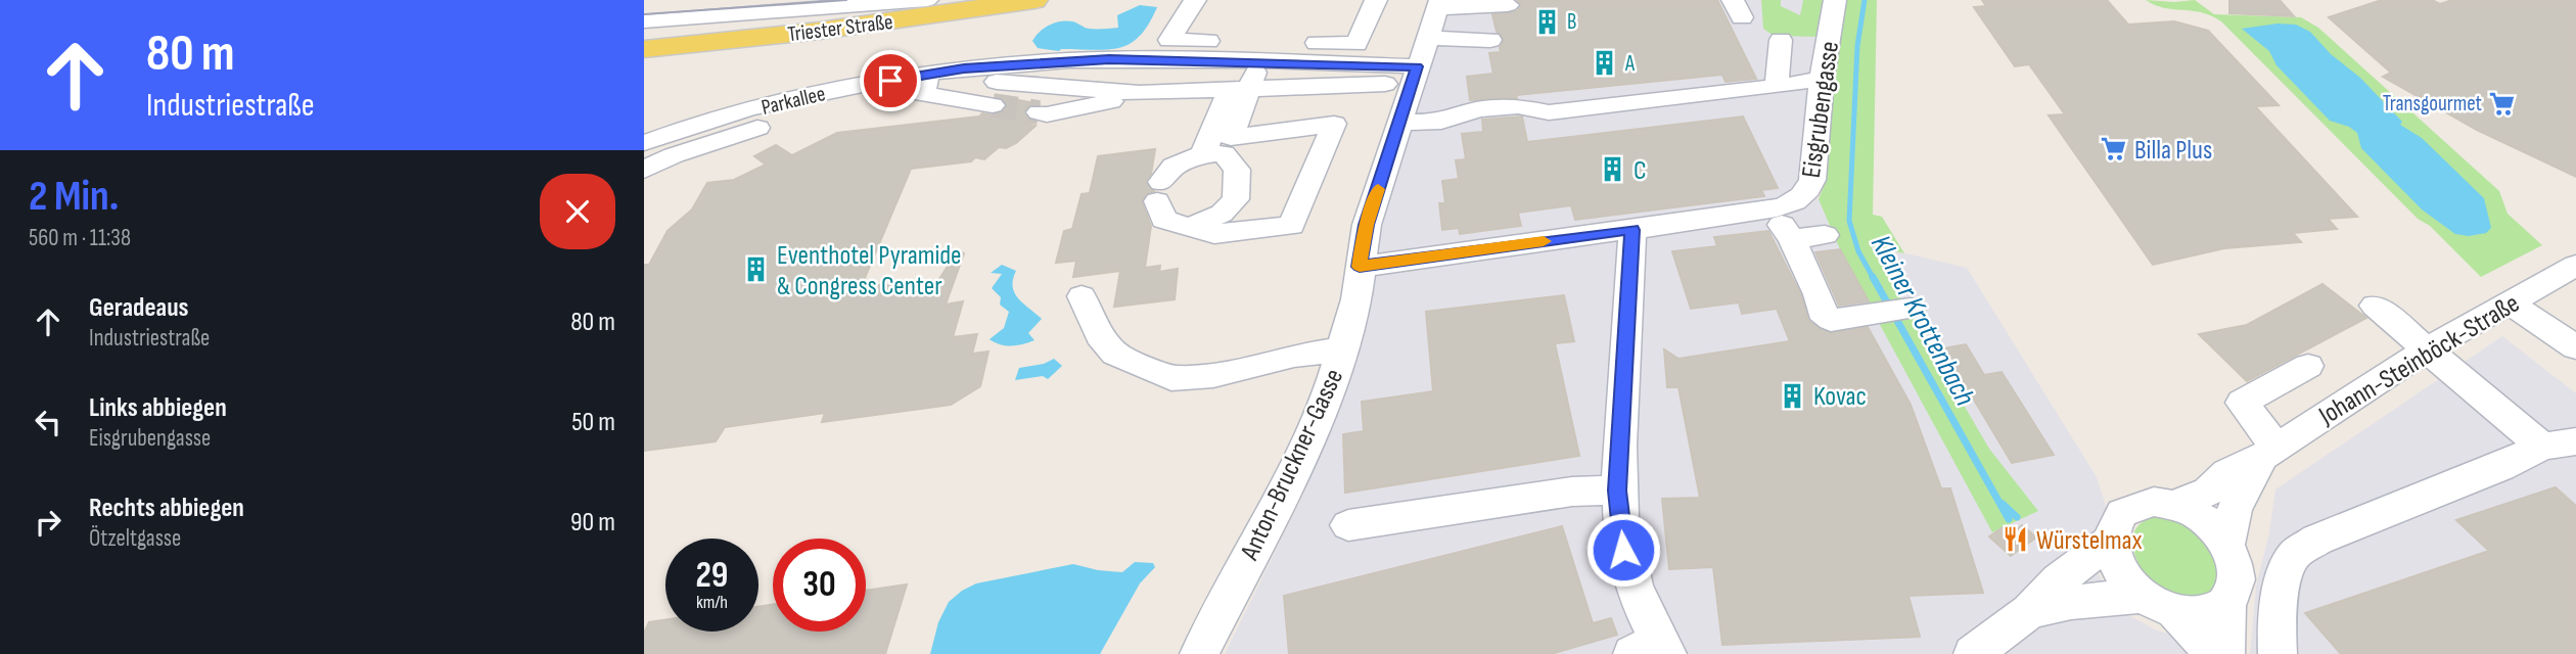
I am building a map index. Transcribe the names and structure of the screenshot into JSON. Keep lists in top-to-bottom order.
{
  "streets": {
    "main road": ["Triester Straße"],
    "street": [
      "Parkallee",
      "Eisgrubengasse",
      "Johann-Steinböck-Straße",
      "Anton-Bruckner-Gasse"
    ]
  },
  "crossings": [
    ["Parkallee", "Anton-Bruckner-Gasse"],
    ["Eisgrubengasse", "Anton-Bruckner-Gasse"]
  ],
  "water": ["Kleiner Krottenbach"],
  "places": {
    "building": [
      "B",
      "A",
      "C",
      "Eventhotel Pyramide & Congress Center",
      "Kovac"
    ],
    "supermarket": ["Transgourmet", "Billa Plus"],
    "restaurant": ["Würstelmax"]
  },
  "page": {
    "turn": ["80 m", "Industriestraße"],
    "heading": ["2 Min.", "560 m · 11:38"],
    "list": [
      {
        "name": "Geradeaus",
        "note": "Industriestraße",
        "value": "80 m"
      },
      {
        "name": "Links abbiegen",
        "note": "Eisgrubengasse",
        "value": "50 m"
      },
      {
        "name": "Rechts abbiegen",
        "note": "Ötzeltgasse",
        "value": "90 m"
      }
    ],
    "speed": "29 km/h",
    "limit": "30"
  }
}
